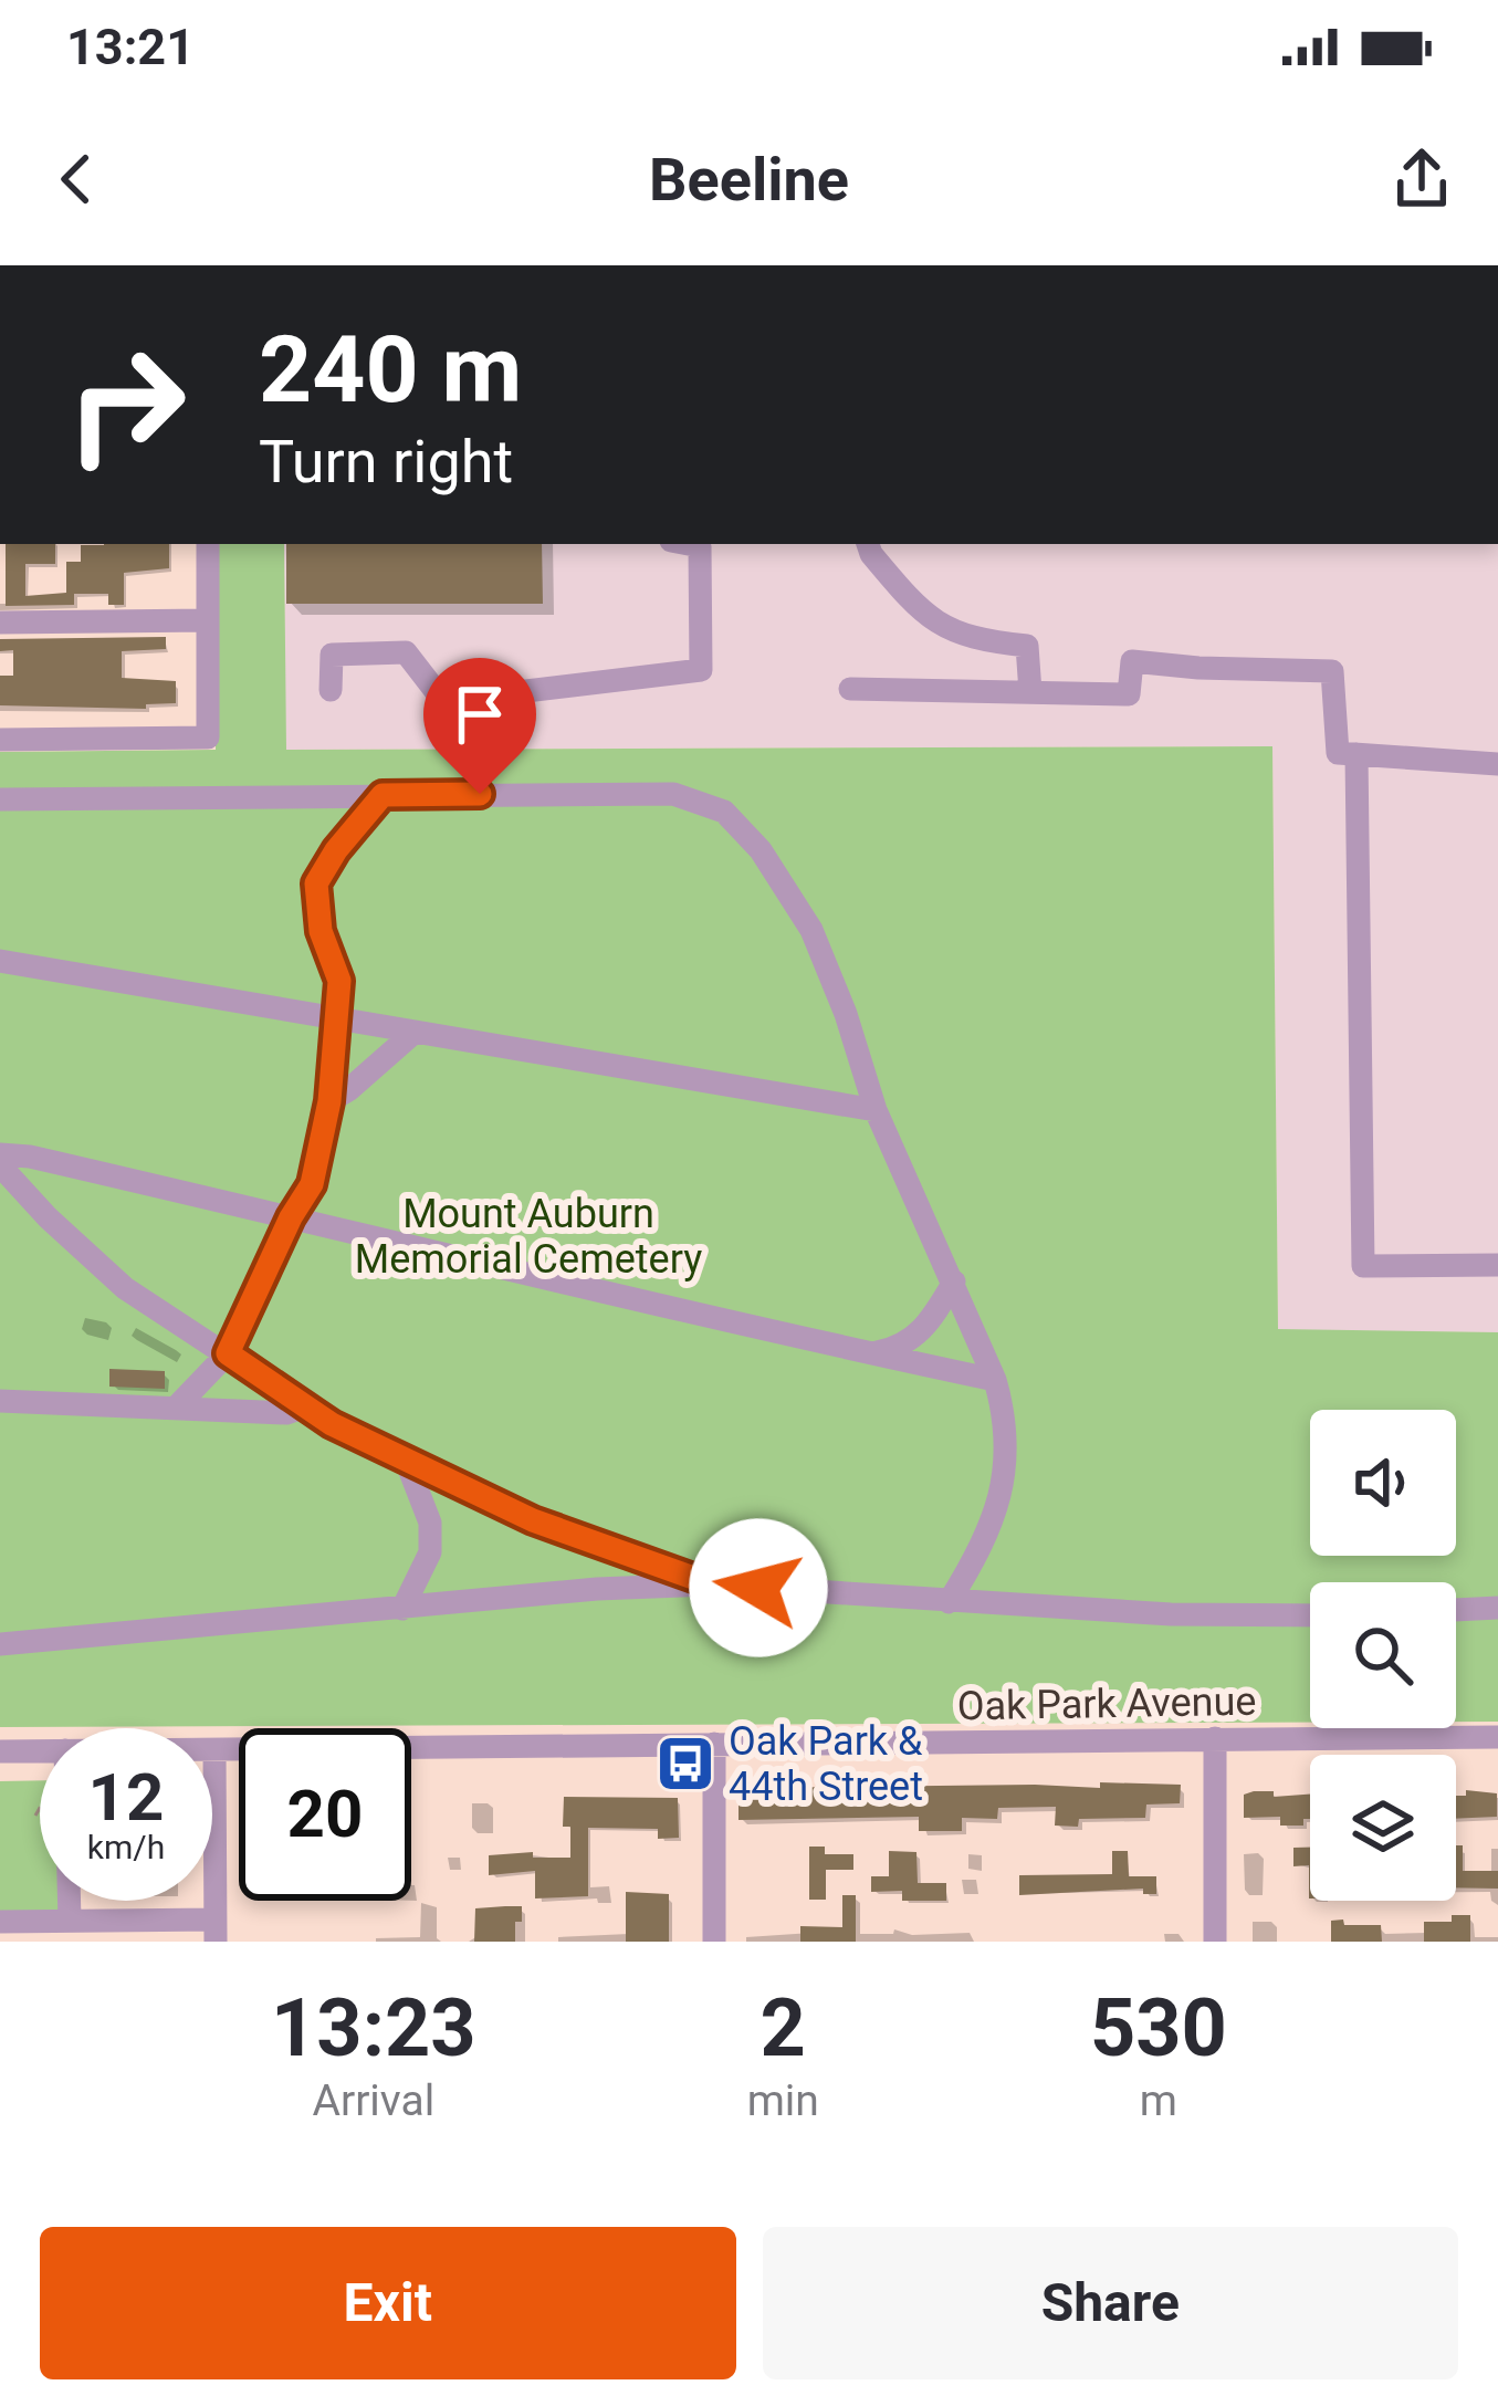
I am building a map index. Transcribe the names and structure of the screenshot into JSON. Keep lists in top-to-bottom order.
{
  "streets": {
    "street": ["Oak Park Avenue"]
  },
  "parks": ["Mount Auburn Memorial Cemetery"],
  "places": {
    "bus stop": ["Oak Park & 44th Street"]
  },
  "page": {
    "status": "13:21",
    "header": "Beeline",
    "turn": ["240 m", "Turn right"],
    "speed": "12 km/h",
    "limit": "20",
    "eta": [
      "13:23",
      "Arrival",
      "2",
      "min",
      "530",
      "m"
    ],
    "buttons": ["Exit", "Share"]
  }
}
